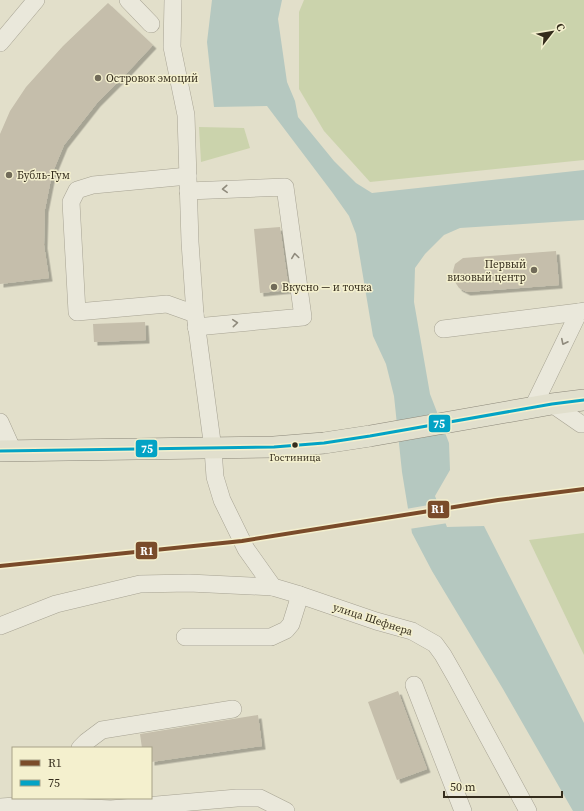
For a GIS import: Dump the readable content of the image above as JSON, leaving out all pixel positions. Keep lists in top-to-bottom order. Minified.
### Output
{"streets":{"street":["улица Шефнера"]},"places":["Островок эмоций","Бубль-Гум","Первый визовый центр","Вкусно — и точка","Гостиница"],"lines":["transit line 75","transit line R1"],"legend":["R1","75"],"scale_bar":"50 m","north":"top right"}
